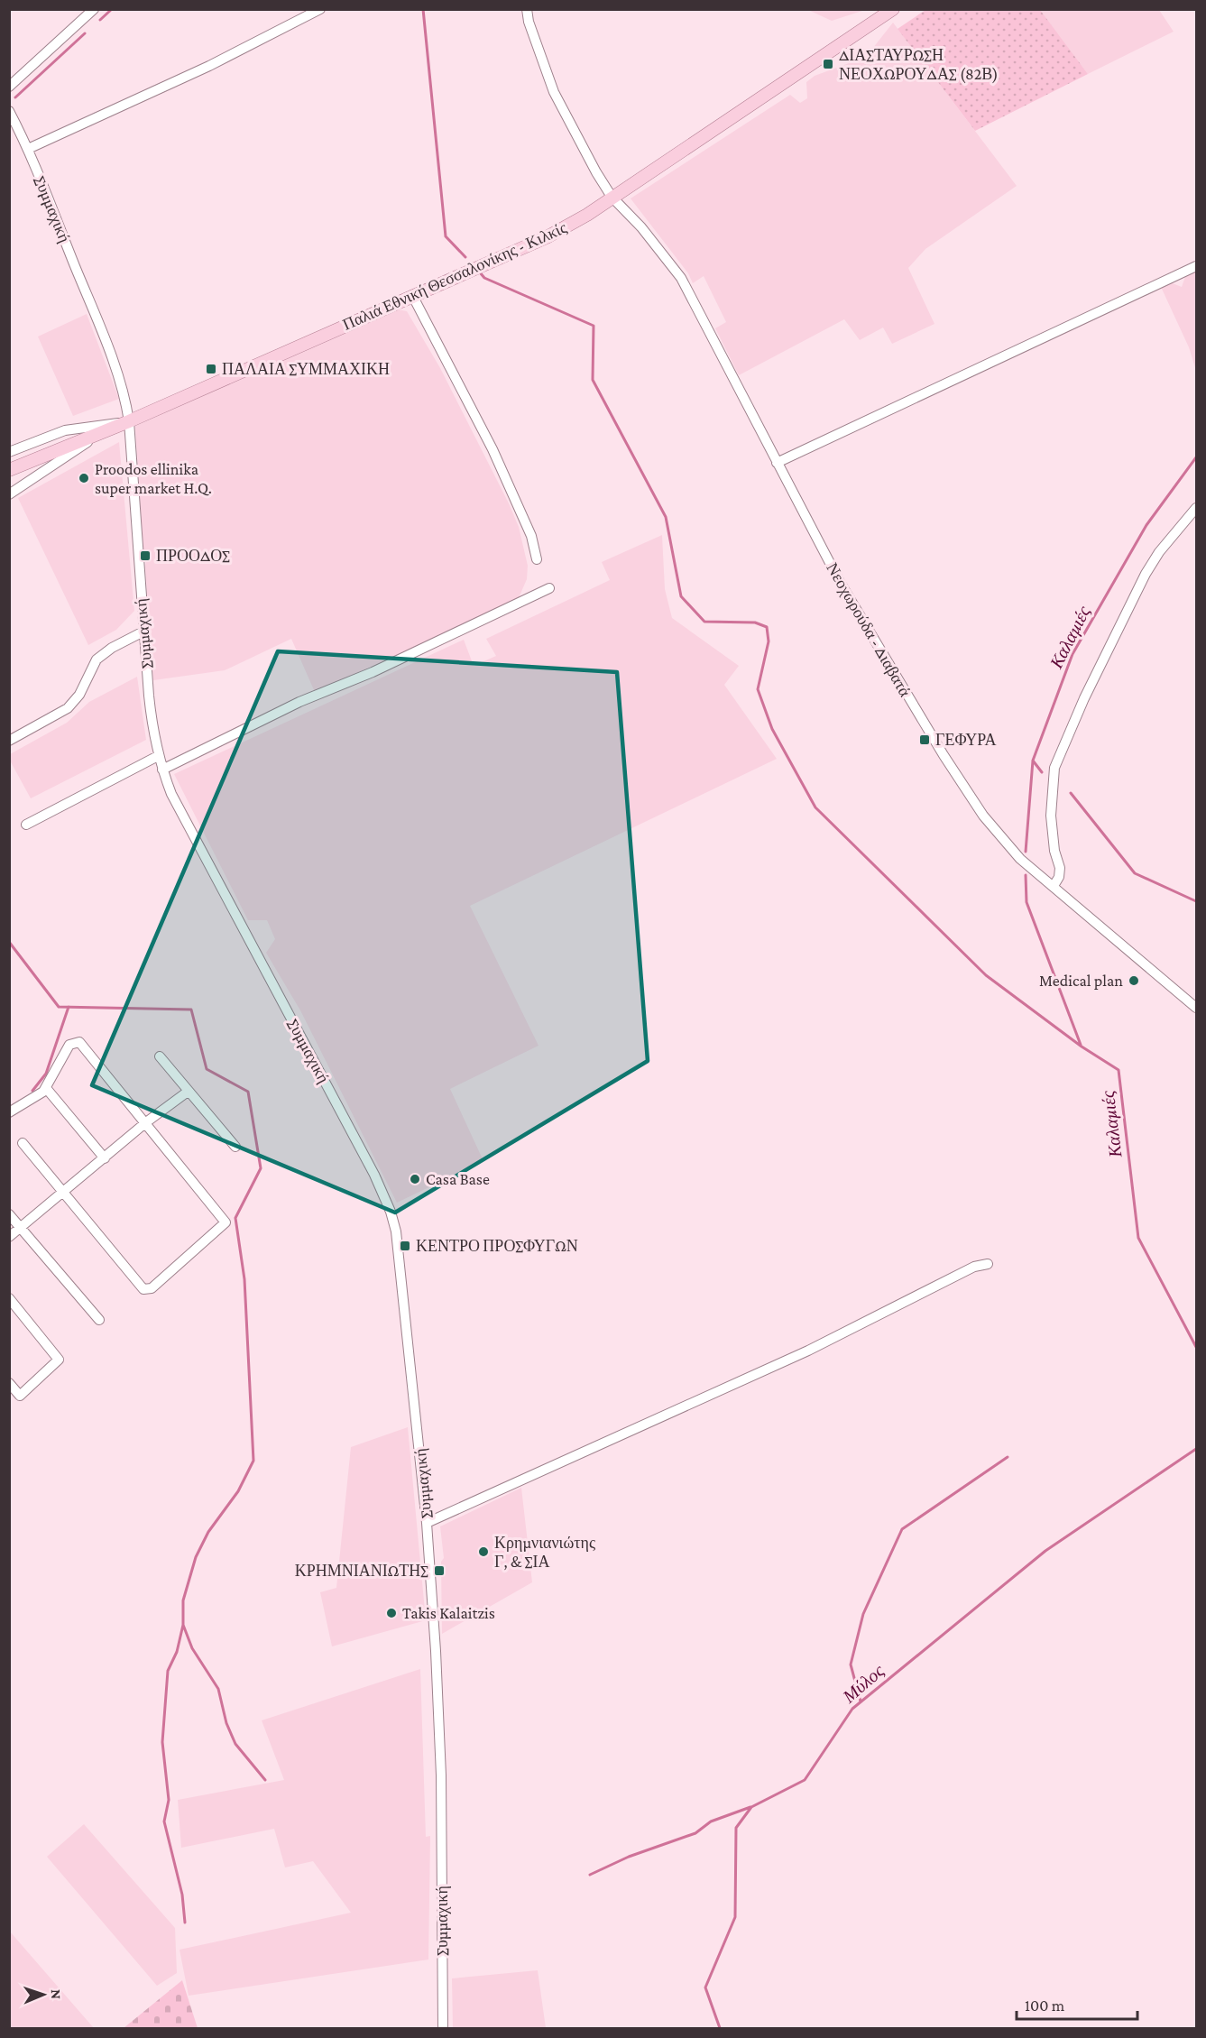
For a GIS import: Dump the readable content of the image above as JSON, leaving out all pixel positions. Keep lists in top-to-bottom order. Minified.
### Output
{"streets":{"main road":["Παλιά Εθνική Θεσσαλονίκης - Κιλκίς"],"street":["Συμμαχική","Νεοχωρούδα - Διαβατά"]},"crossings":[["Συμμαχική","Παλιά Εθνική Θεσσαλονίκης - Κιλκίς"],["Παλιά Εθνική Θεσσαλονίκης - Κιλκίς","Νεοχωρούδα - Διαβατά"]],"water":["Καλαμιές","Μύλος"],"places":{"transit":["ΔΙΑΣΤΑΥΡΩΣΗ ΝΕΟΧΩΡΟΥΔΑΣ (82Β)","ΠΑΛΑΙΑ ΣΥΜΜΑΧΙΚΗ","ΠΡΟΟΔΟΣ","ΓΕΦΥΡΑ","ΚΕΝΤΡΟ ΠΡΟΣΦΥΓΩΝ","ΚΡΗΜΝΙΑΝΙΩΤΗΣ"],"other":["Proodos ellinika super market H.Q.","Medical plan","Casa Base","Κρημνιανιώτης Γ, & ΣΙΑ","Takis Kalaitzis"]},"scale_bar":"100 m","north":"right"}
